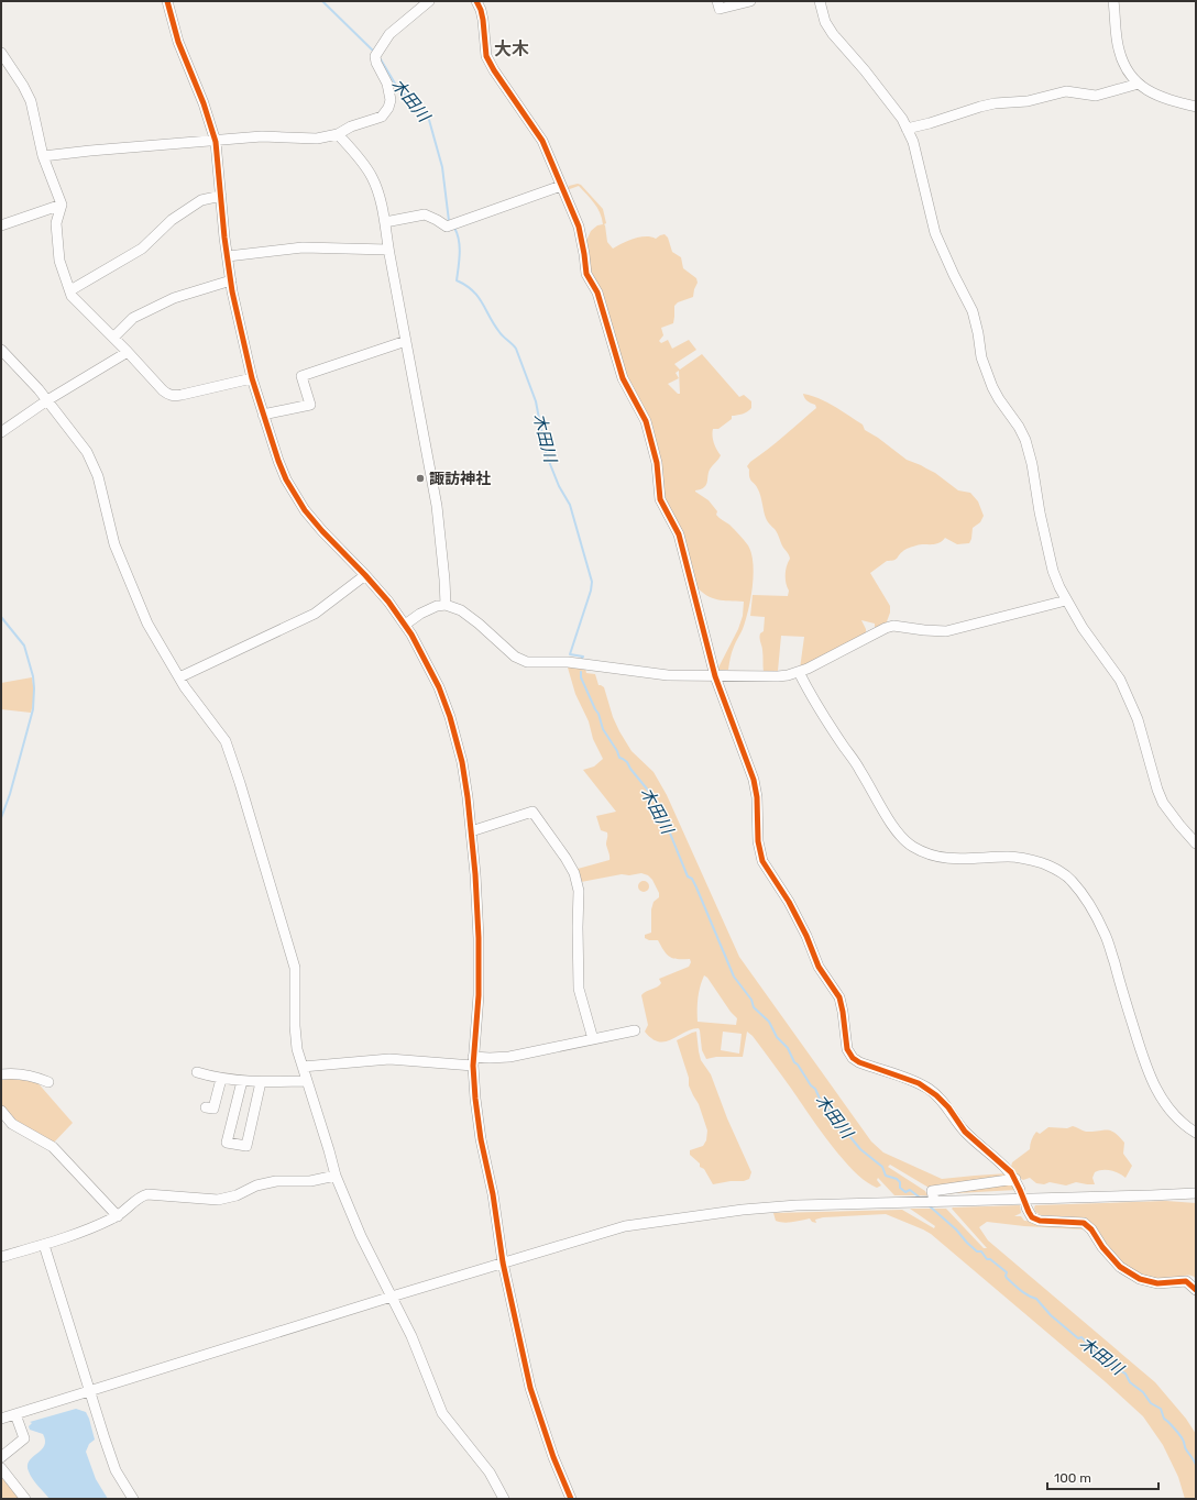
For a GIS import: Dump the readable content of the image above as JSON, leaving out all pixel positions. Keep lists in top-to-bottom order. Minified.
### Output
{"districts":["大木"],"water":["木田川"],"places":["諏訪神社"],"scale_bar":"100 m"}
